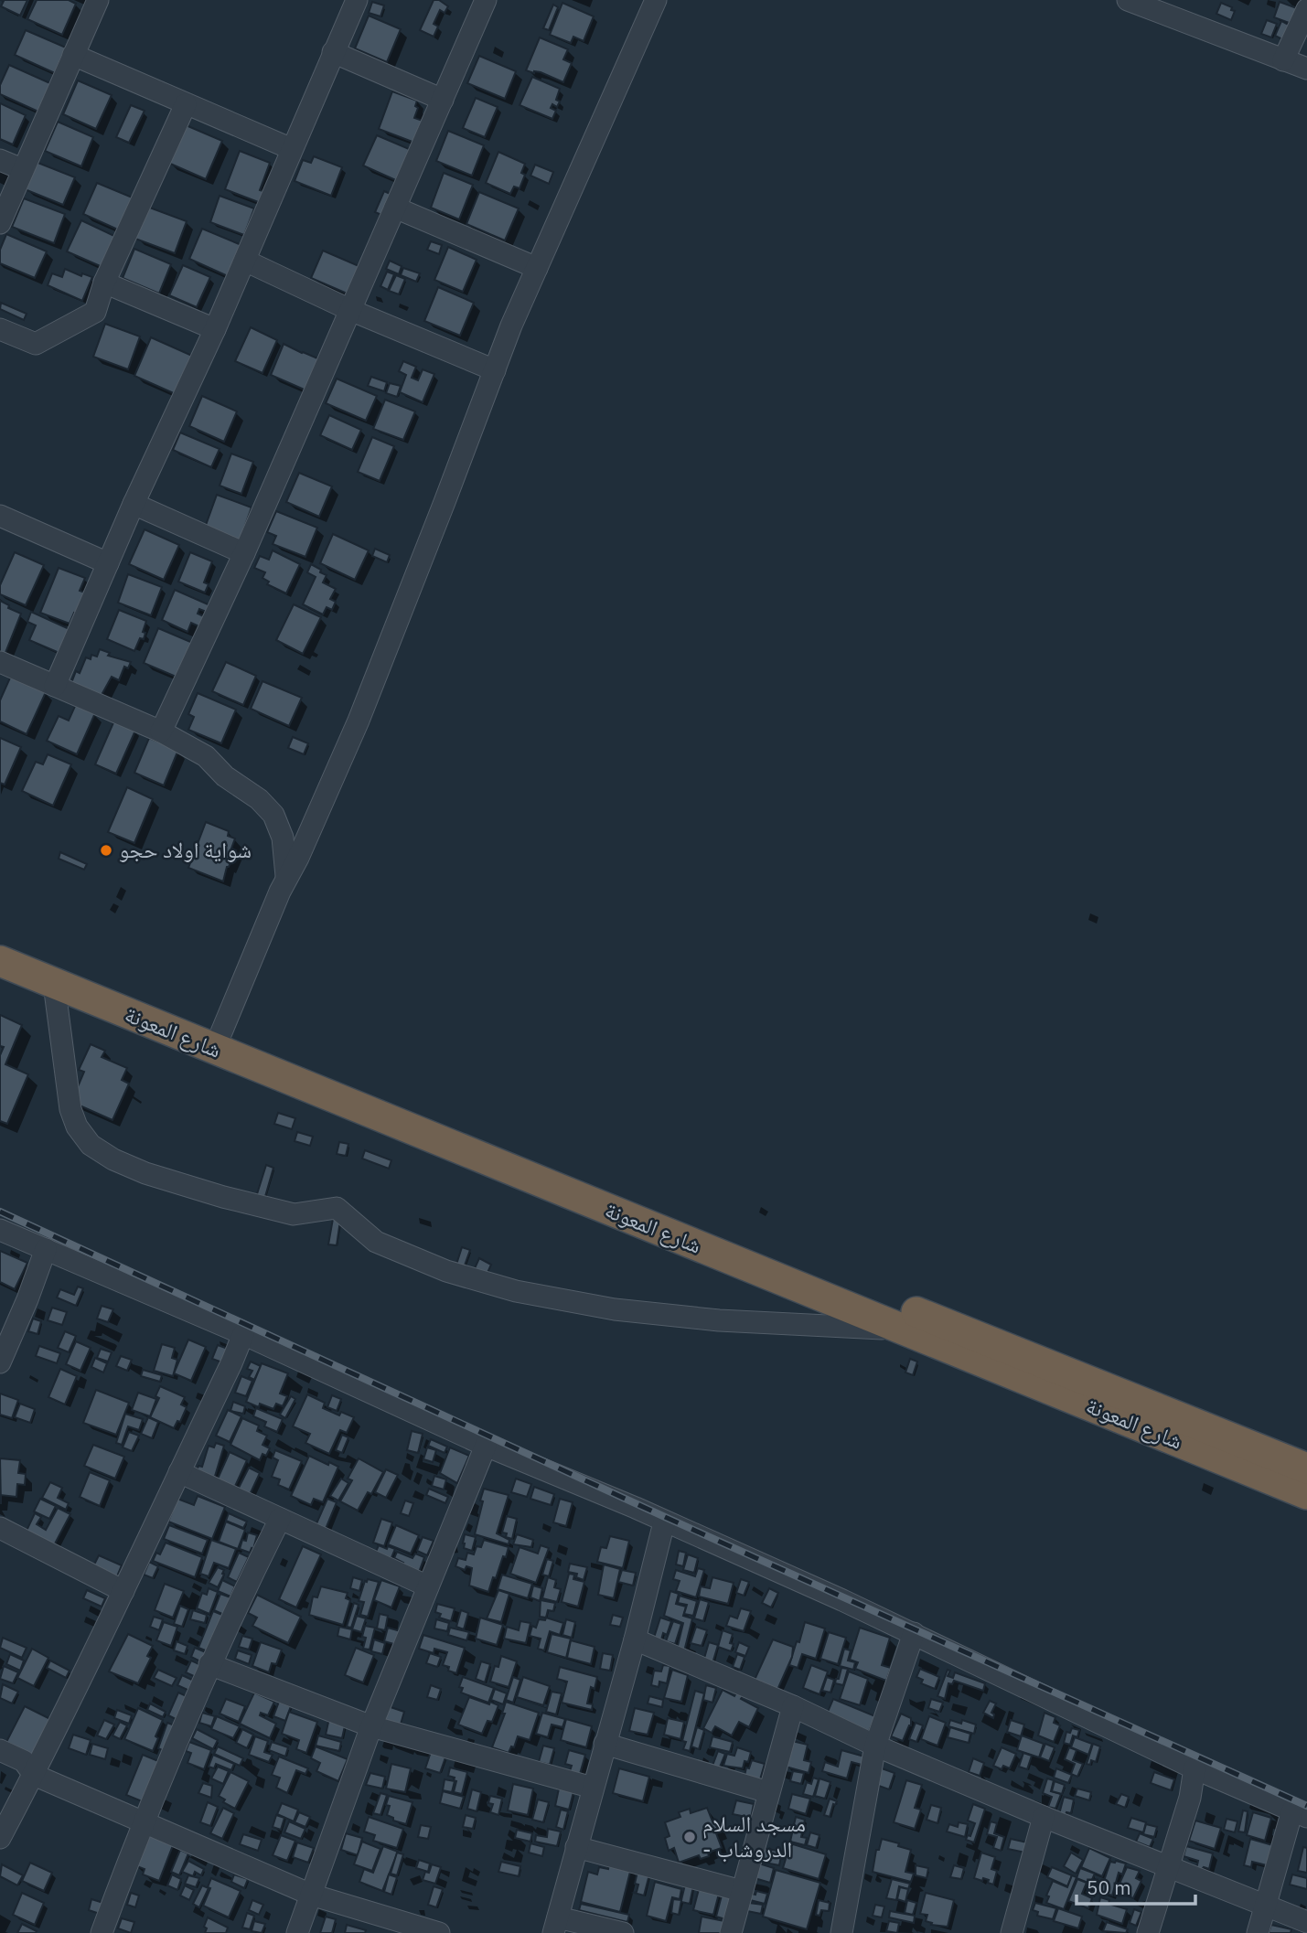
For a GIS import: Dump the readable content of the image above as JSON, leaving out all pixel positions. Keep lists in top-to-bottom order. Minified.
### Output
{"streets":{"highway":["شارع المعونة"]},"places":["شواية اولاد حجو","مسجد السلام - الدروشاب"],"scale_bar":"50 m"}
